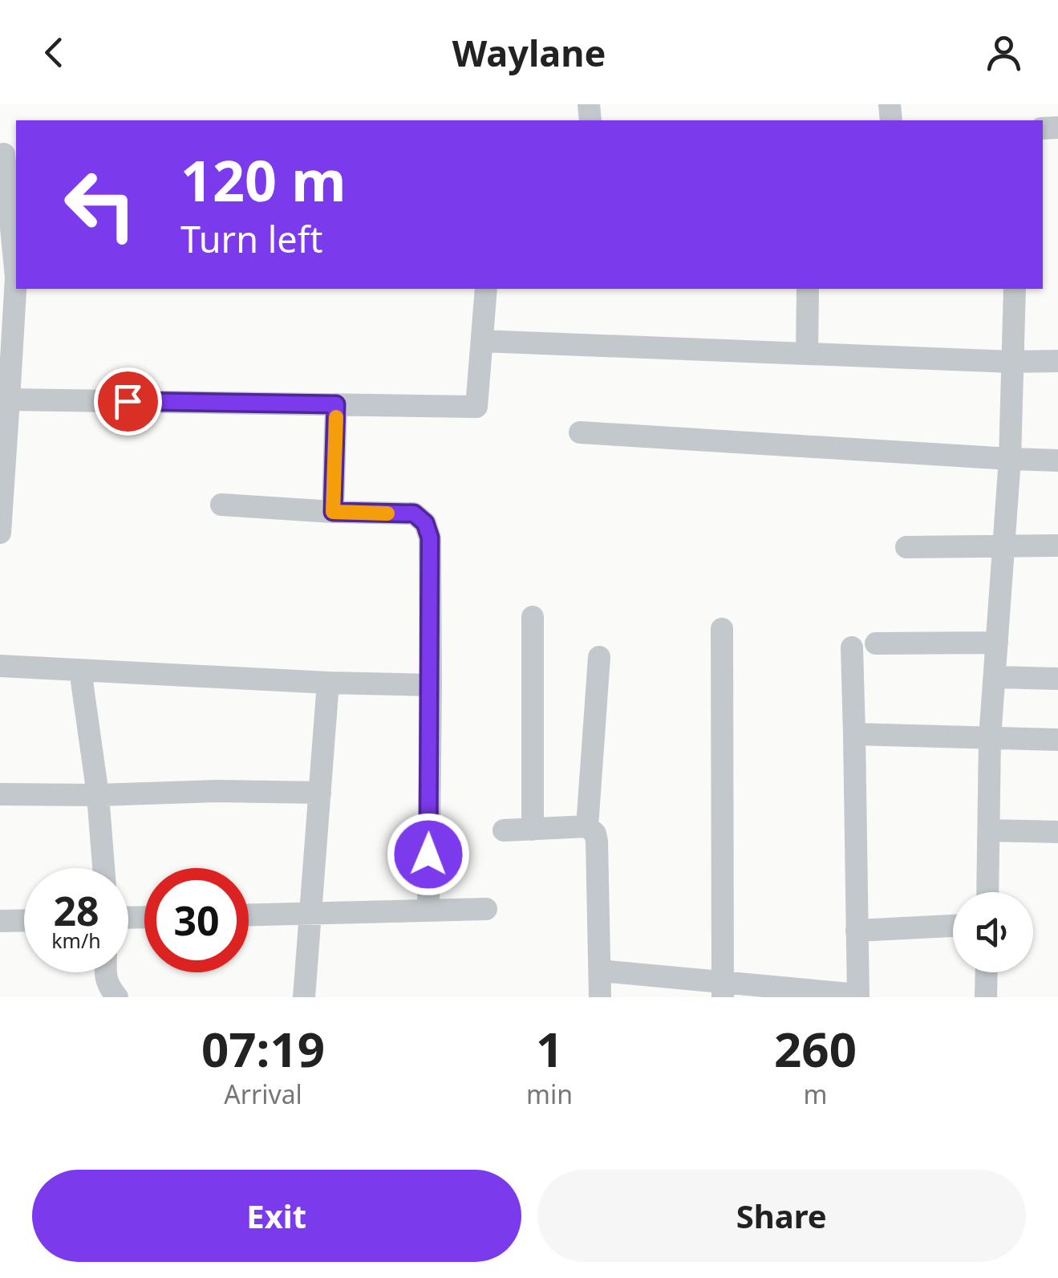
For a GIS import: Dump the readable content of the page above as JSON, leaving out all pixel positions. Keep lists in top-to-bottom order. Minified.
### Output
{"page":{"header":"Waylane","turn":["120 m","Turn left"],"speed":"28 km/h","limit":"30","eta":["07:19","Arrival","1","min","260","m"],"buttons":["Exit","Share"]}}
